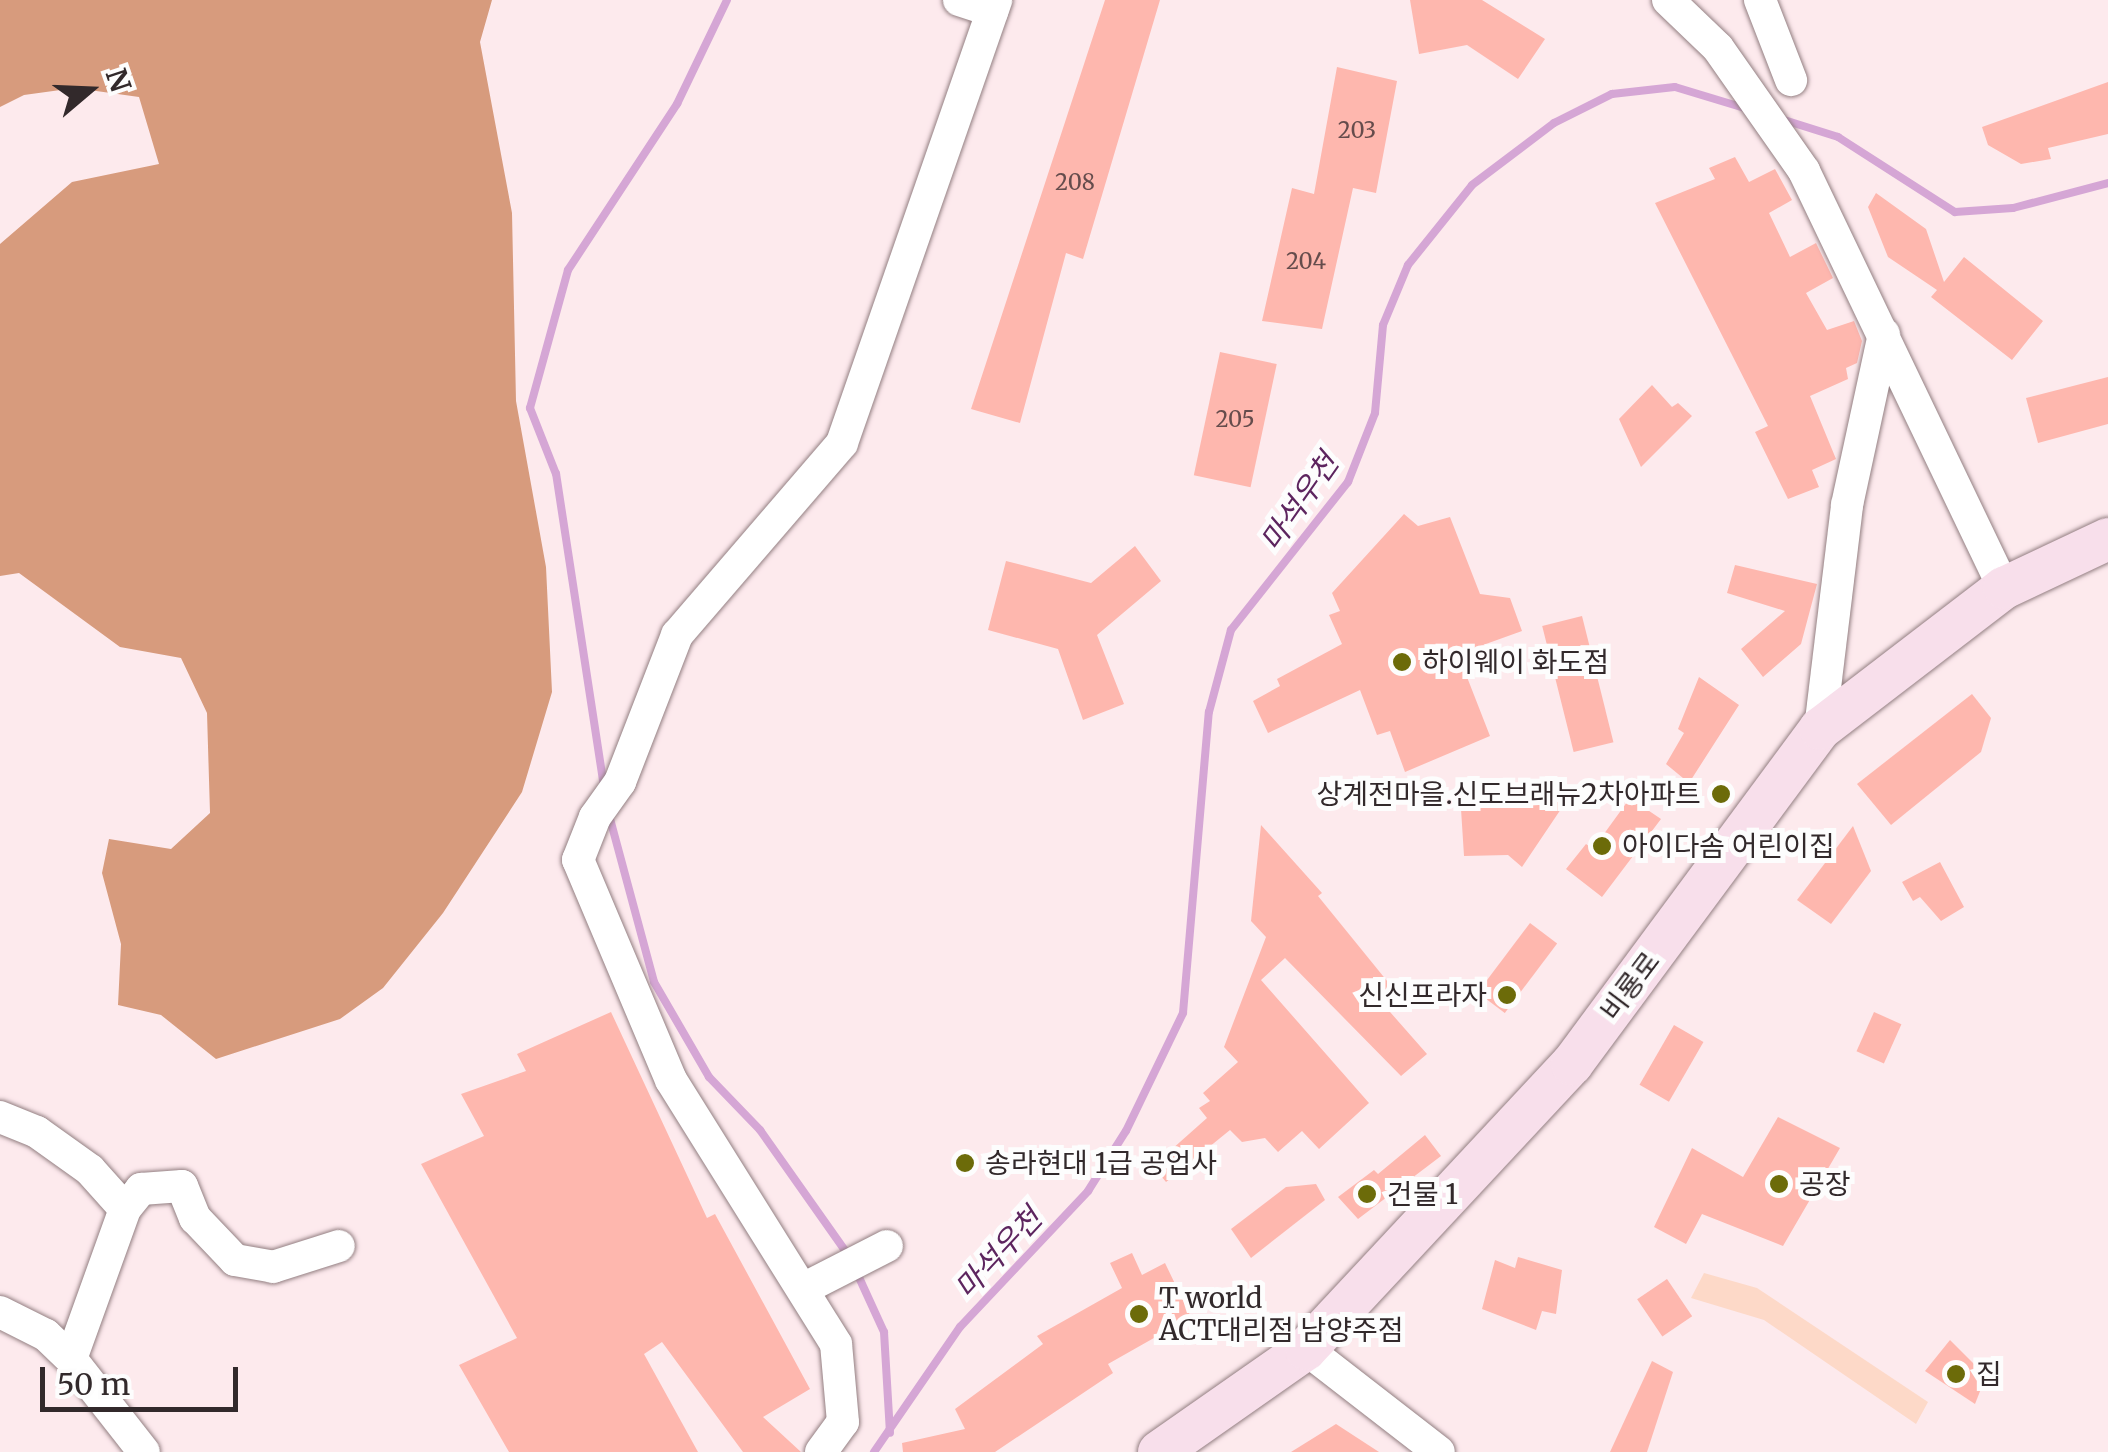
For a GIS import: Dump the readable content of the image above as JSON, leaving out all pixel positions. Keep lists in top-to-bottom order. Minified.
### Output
{"streets":{"main road":["비룡로"]},"water":["마석우천"],"places":["하이웨이 화도점","상계전마을.신도브래뉴2차아파트","아이다솜 어린이집","신신프라자","송라현대 1급 공업사","공장","건물 1","T world ACT대리점 남양주점","집"],"house_numbers":["203","208","204","205"],"scale_bar":"50 m","north":"right"}
